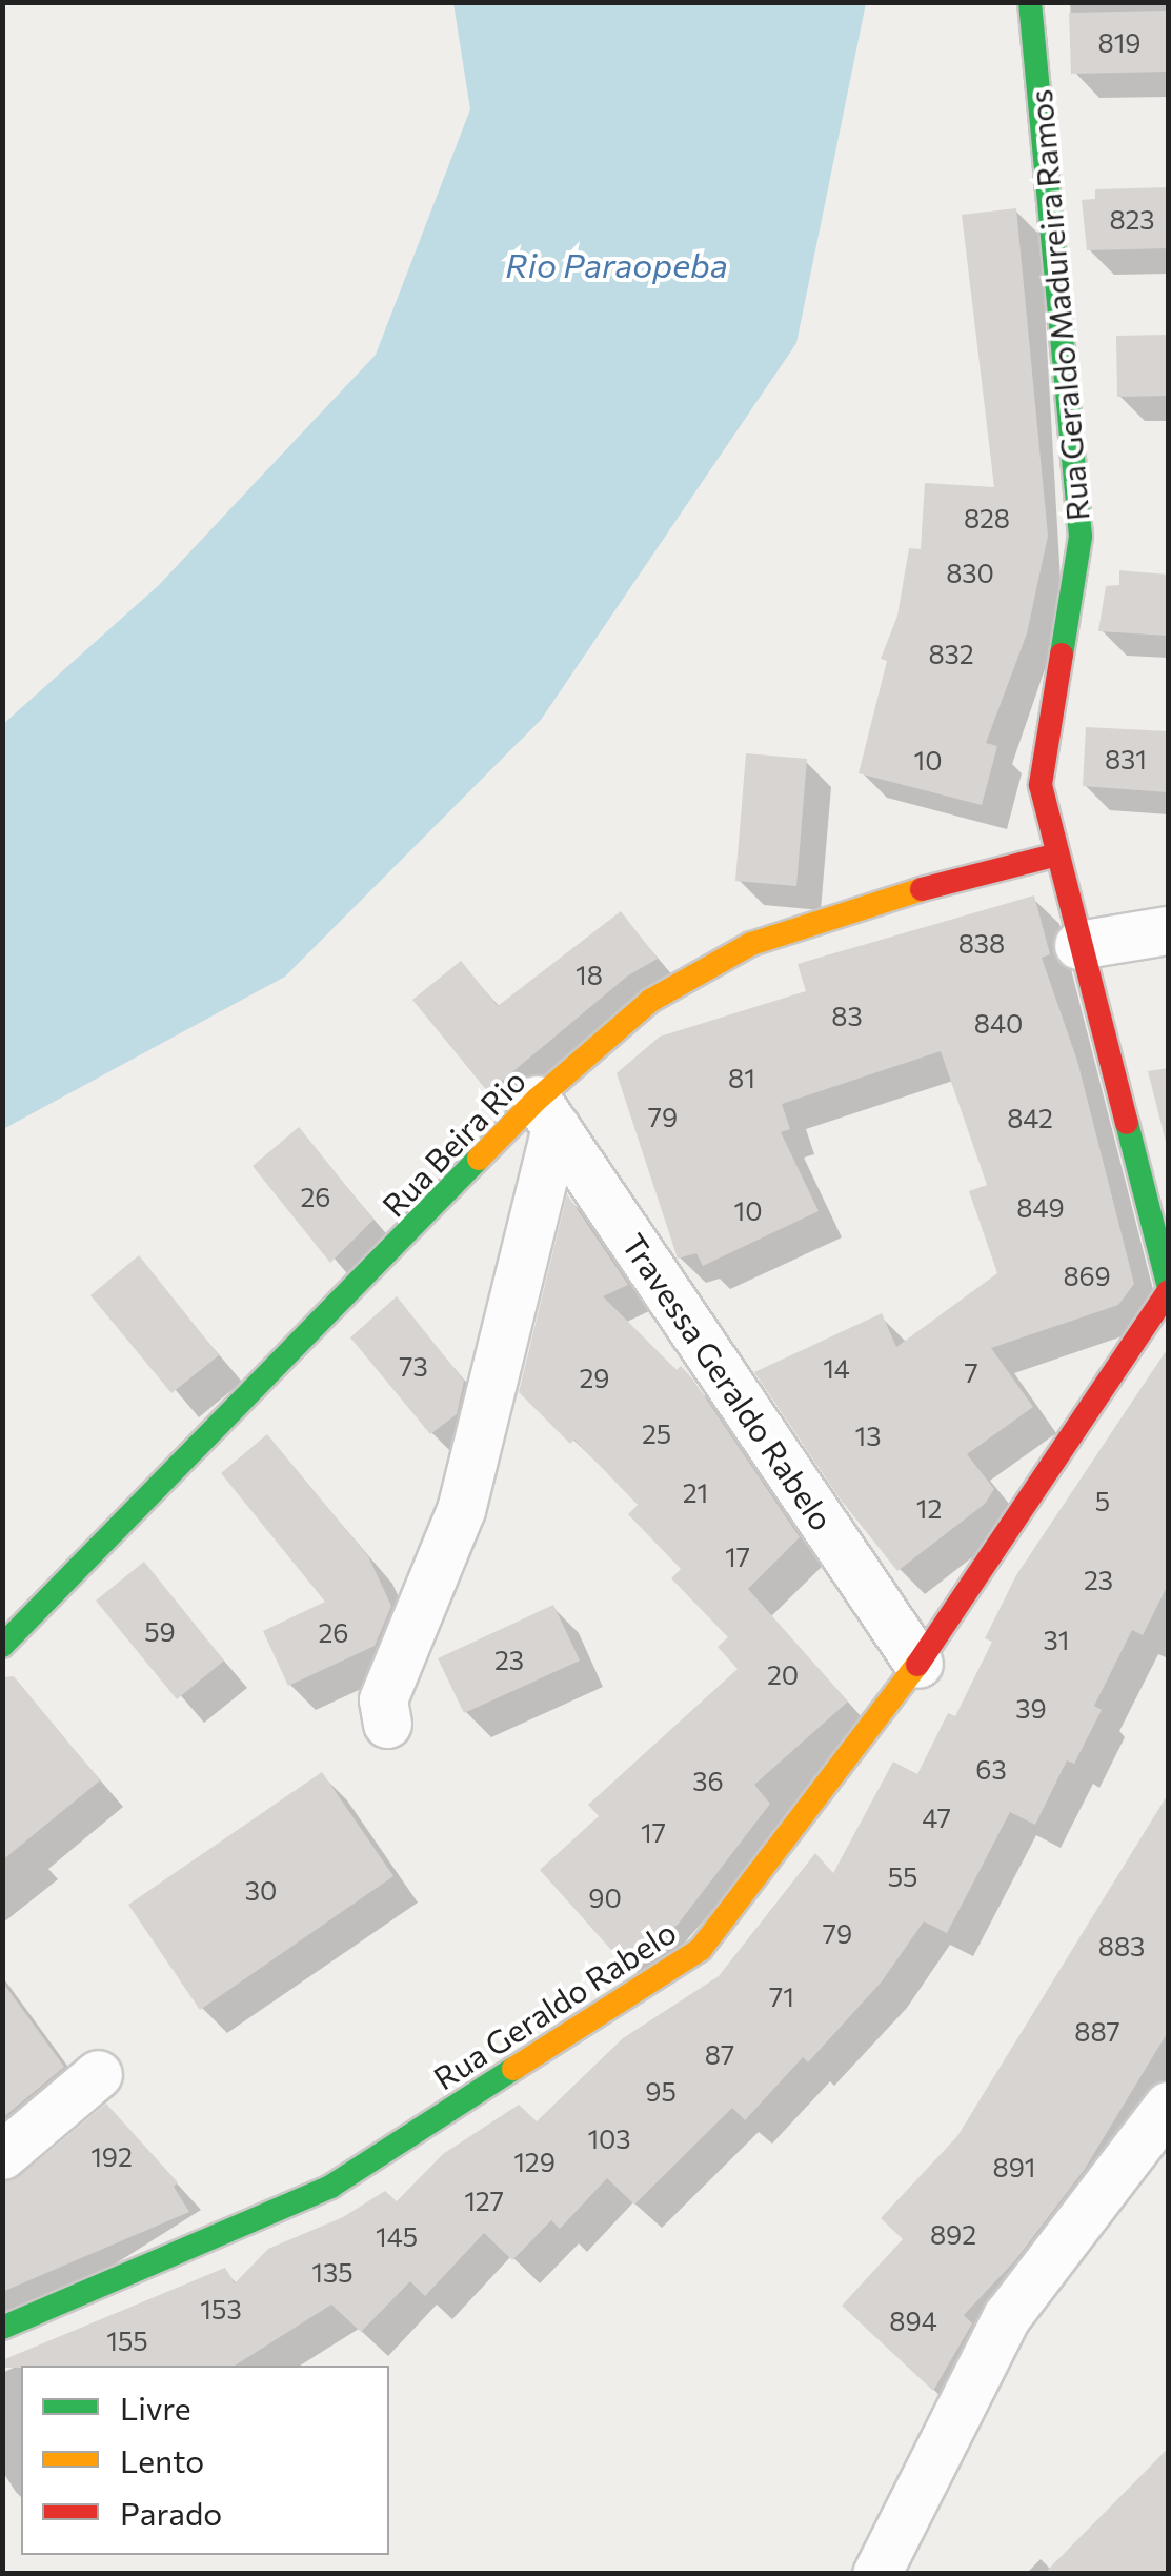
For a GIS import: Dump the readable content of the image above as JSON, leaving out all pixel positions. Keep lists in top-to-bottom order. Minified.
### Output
{"streets":{"street":["Rua Geraldo Madureira Ramos","Rua Beira Rio","Travessa Geraldo Rabelo","Rua Geraldo Rabelo"]},"crossings":[["Rua Geraldo Madureira Ramos","Rua Beira Rio"],["Rua Beira Rio","Travessa Geraldo Rabelo"],["Travessa Geraldo Rabelo","Rua Geraldo Rabelo"]],"water":["Rio Paraopeba"],"house_numbers":["819","823","828","830","832","831","10","838","18","83","840","81","79","842","26","849","10","869","73","14","7","29","25","13","21","5","12","17","23","59","26","31","23","20","39","63","36","47","17","55","30","90","79","883","71","887","87","95","103","192","129","891","127","892","145","135","153","894","155"],"legend":["Livre","Lento","Parado"]}
